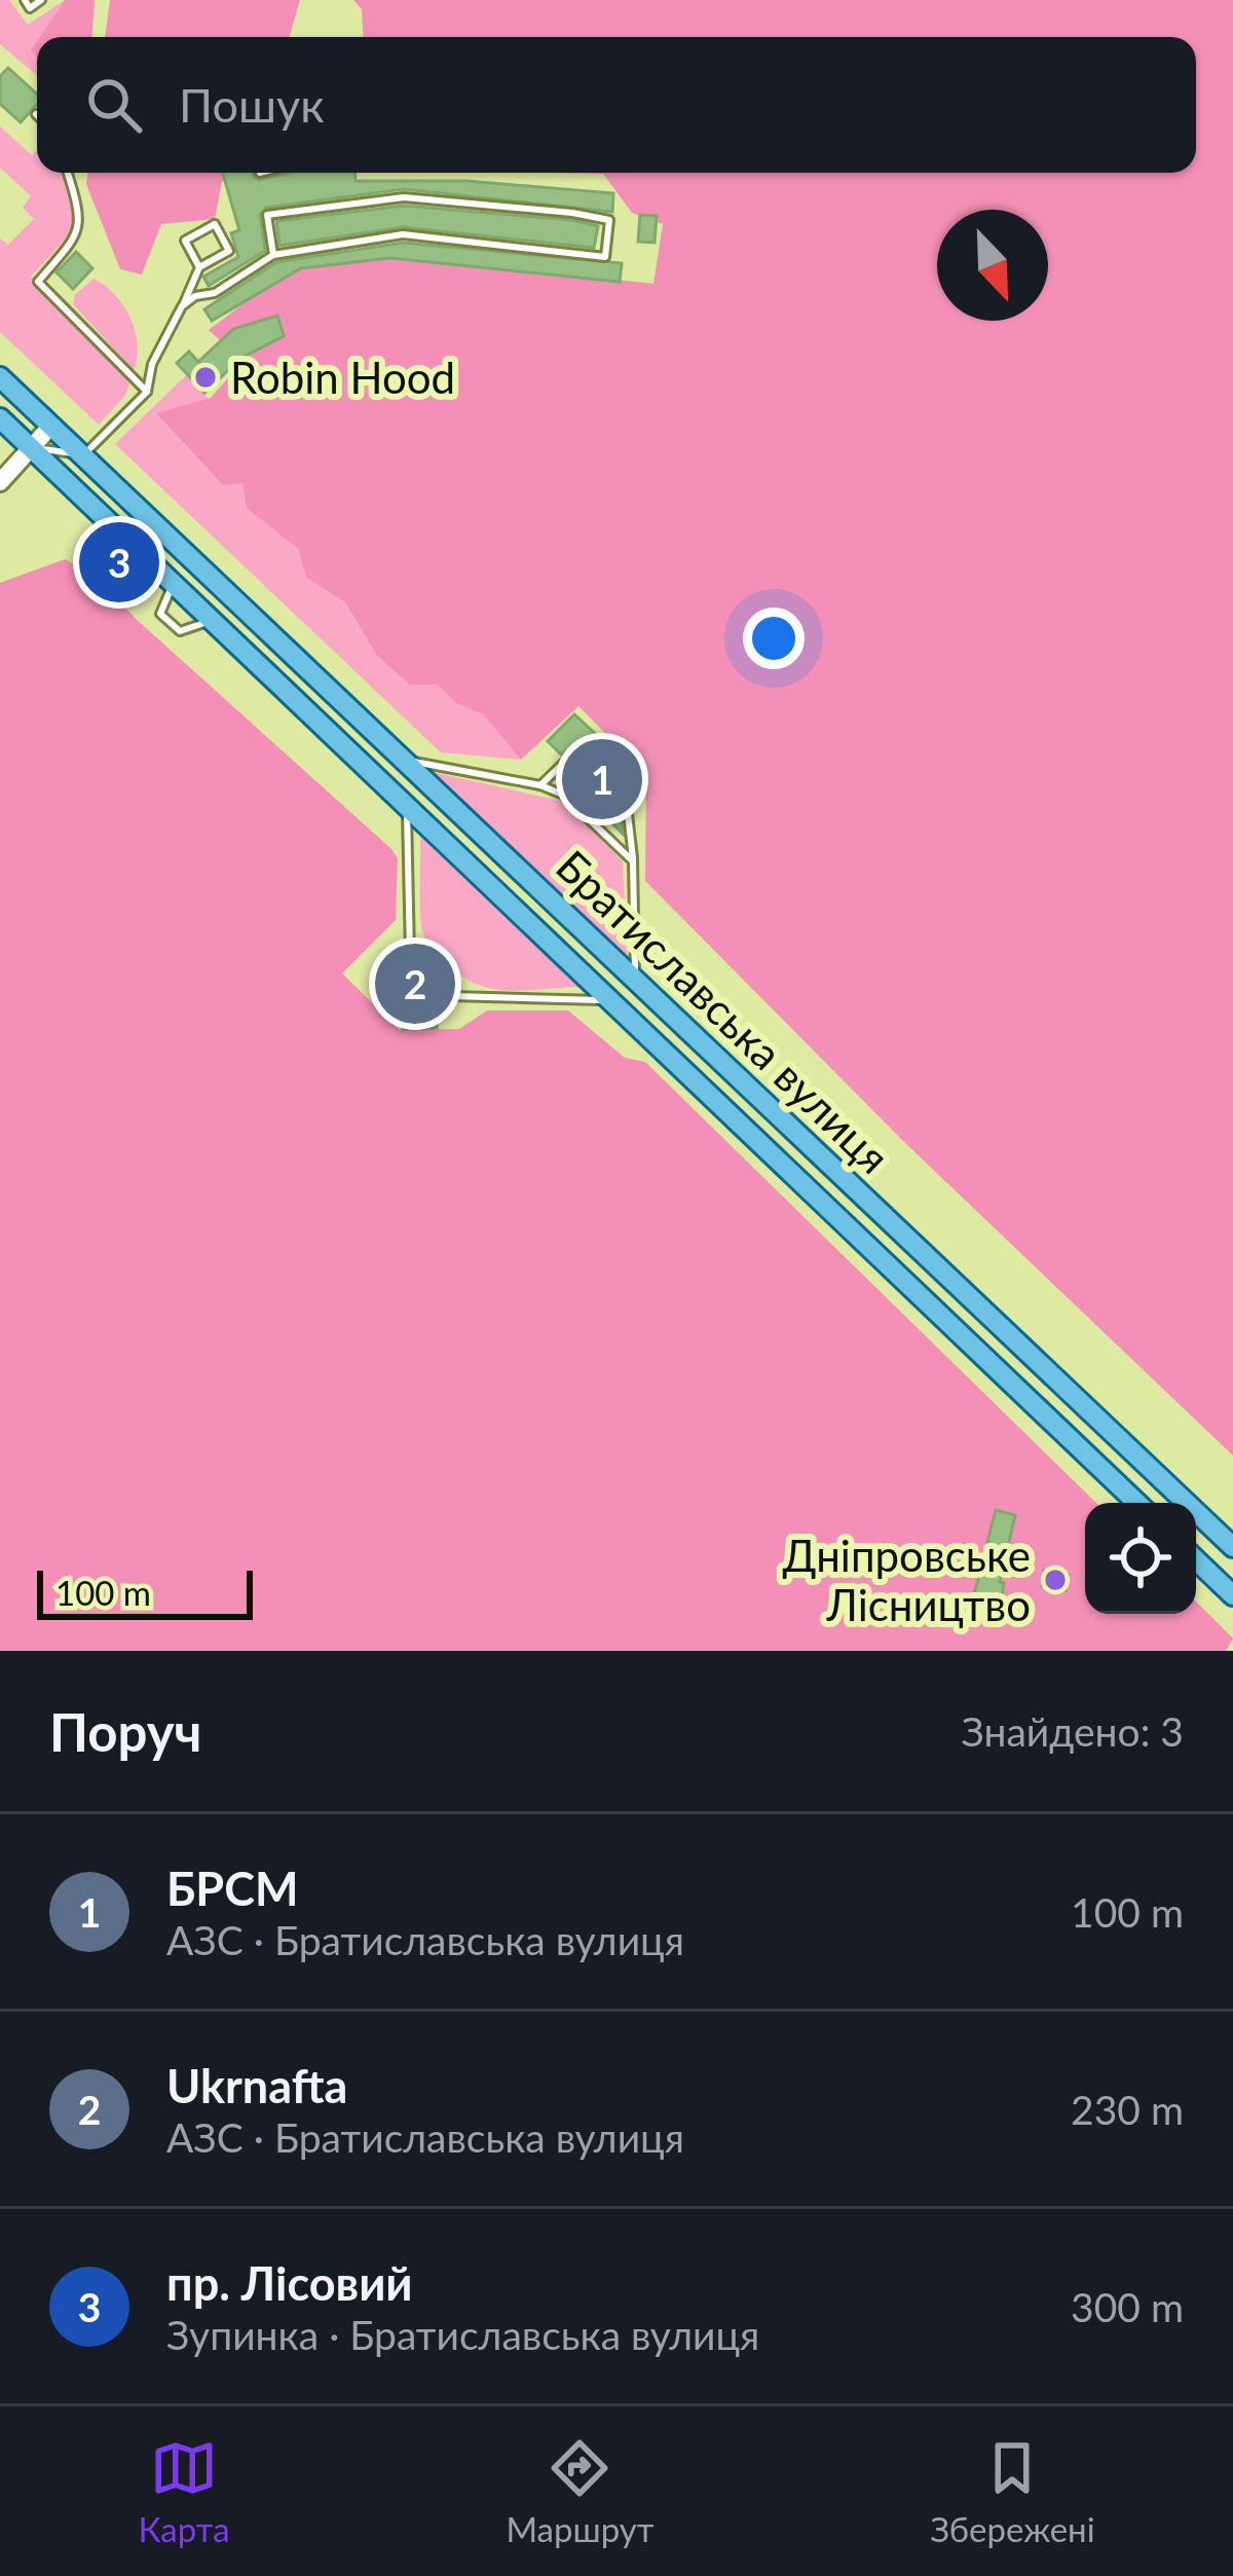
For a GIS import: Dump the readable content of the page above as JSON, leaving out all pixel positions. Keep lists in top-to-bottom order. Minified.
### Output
{"streets":{"main road":["Братиславська вулиця"]},"places":["Robin Hood","Дніпровське Лісництво"],"scale_bar":"100 m","north":"bottom right","page":{"search":"Пошук","pins":["3","1","2"],"scale":"100 m","heading":["Поруч","Знайдено: 3"],"list":[{"mark":"1","name":"БРСМ","note":"АЗС · Братиславська вулиця","value":"100 m"},{"mark":"2","name":"Ukrnafta","note":"АЗС · Братиславська вулиця","value":"230 m"},{"mark":"3","name":"пр. Лісовий","note":"Зупинка · Братиславська вулиця","value":"300 m"}],"nav":["Карта","Маршрут","Збережені"]}}
